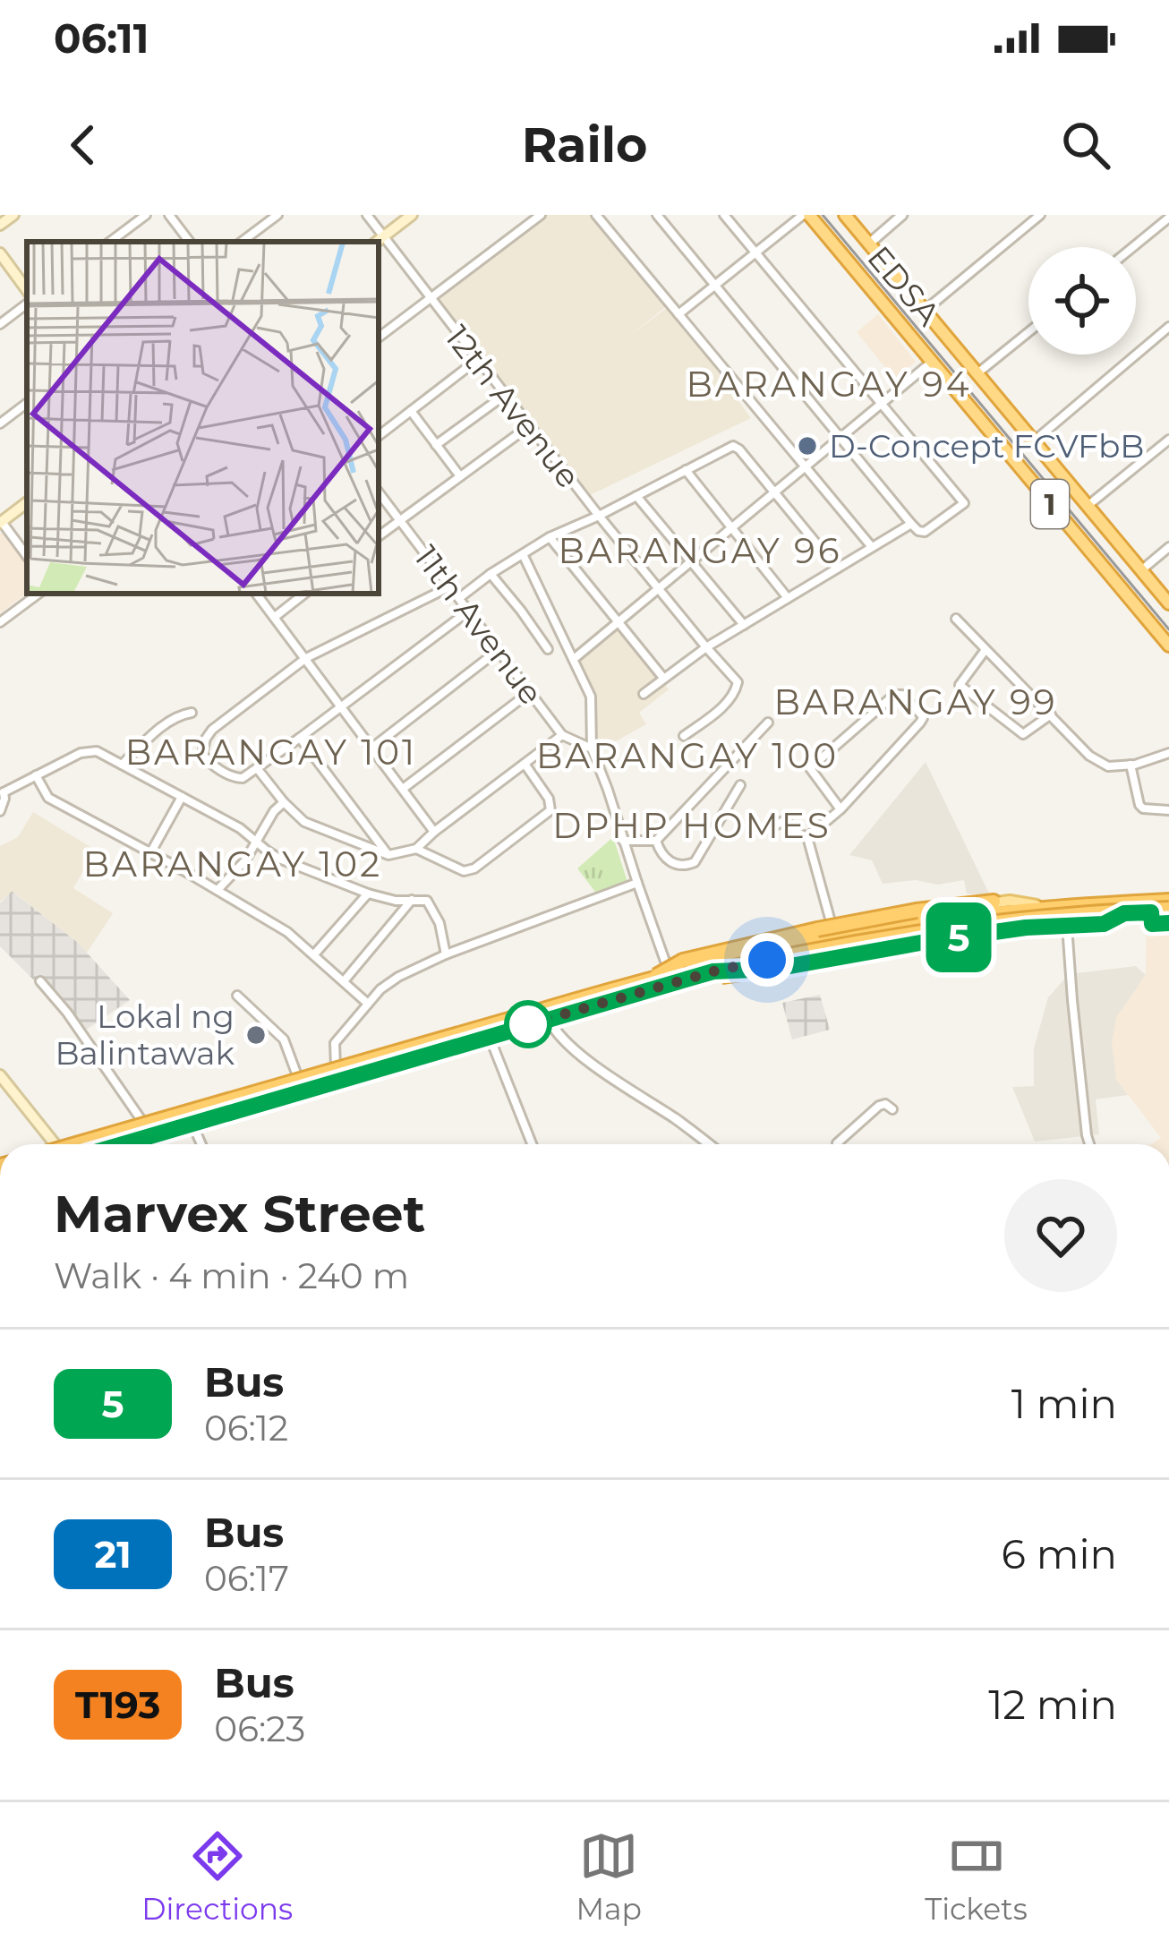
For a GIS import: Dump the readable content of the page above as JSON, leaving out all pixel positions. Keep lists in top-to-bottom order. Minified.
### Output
{"streets":{"highway":["EDSA","1"],"street":["12th Avenue","11th Avenue"]},"districts":["BARANGAY 94","BARANGAY 96","BARANGAY 99","BARANGAY 101","BARANGAY 100","DPHP HOMES","BARANGAY 102"],"places":["D-Concept FCVFbB","Lokal ng Balintawak"],"lines":["bus line 5"],"page":{"status":"06:11","header":"Railo","on_map":"5","heading":["Marvex Street","Walk · 4 min · 240 m"],"list":[{"mark":"5","name":"Bus","note":"06:12","value":"1 min"},{"mark":"21","name":"Bus","note":"06:17","value":"6 min"},{"mark":"T193","name":"Bus","note":"06:23","value":"12 min"}],"tabs":["Directions","Map","Tickets"]}}
